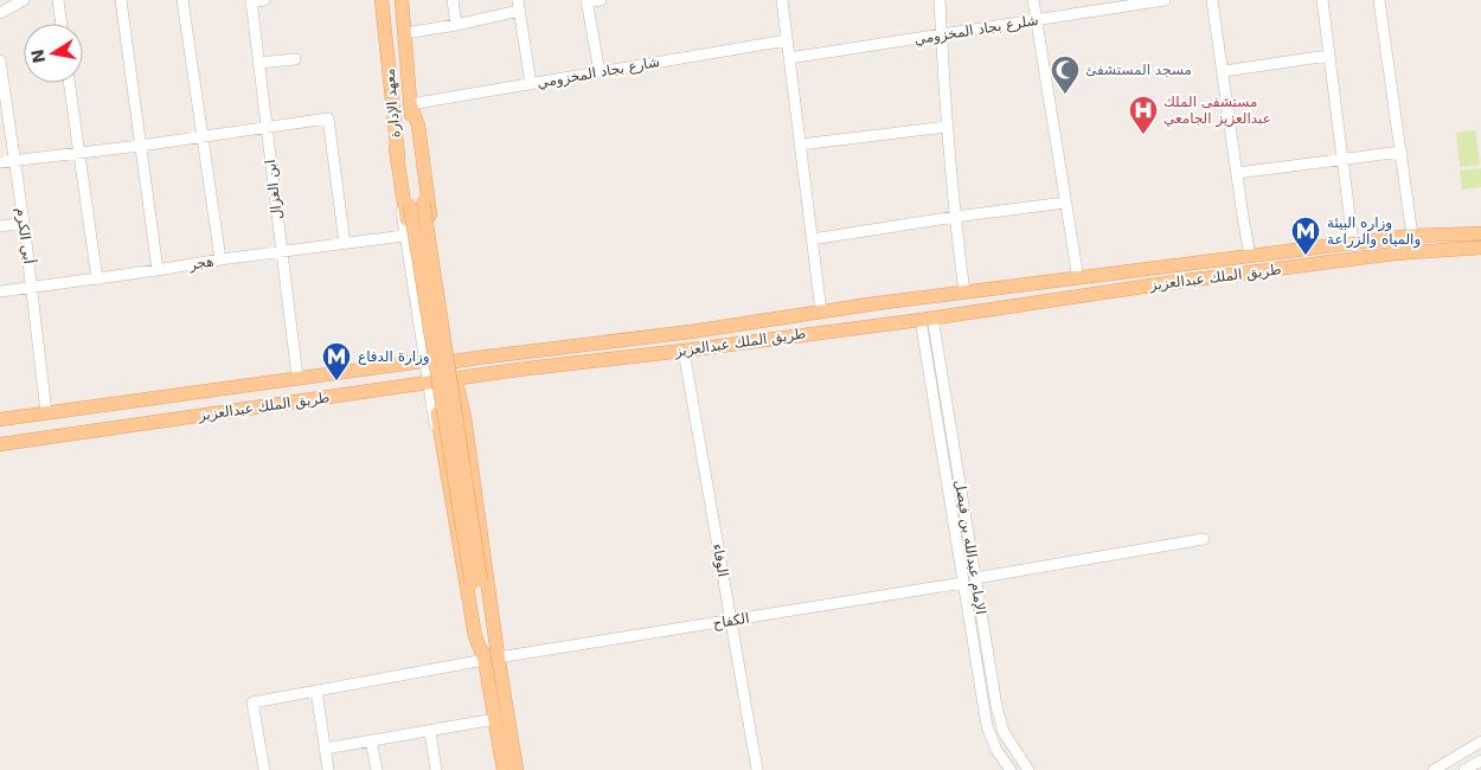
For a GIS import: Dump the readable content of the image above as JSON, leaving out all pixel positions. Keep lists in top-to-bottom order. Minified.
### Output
{"streets":{"main road":["معهد الإدارة","طريق الملك عبدالعزيز"],"street":["شلرع بجاد المخزومي","شارع بجاد المخزومي","ابن الغزال","أبي الكرم","هجر","الإمام عبدالله بن فيصل","الوفاء","الكفاح"]},"crossings":[["شارع بجاد المخزومي","معهد الإدارة"],["ابن الغزال","هجر"],["ابن الغزال","طريق الملك عبدالعزيز"],["أبي الكرم","هجر"],["أبي الكرم","طريق الملك عبدالعزيز"],["طريق الملك عبدالعزيز","الإمام عبدالله بن فيصل"],["طريق الملك عبدالعزيز","الوفاء"],["الإمام عبدالله بن فيصل","الكفاح"],["الوفاء","الكفاح"]],"places":{"mosque":["مسجد المستشفئ"],"hospital":["مستشفى الملك عبدالعزيز الجامعي"],"metro station":["وزاره البيئة والمياه والزراعة","وزارة الدفاع"]},"north":"left"}
